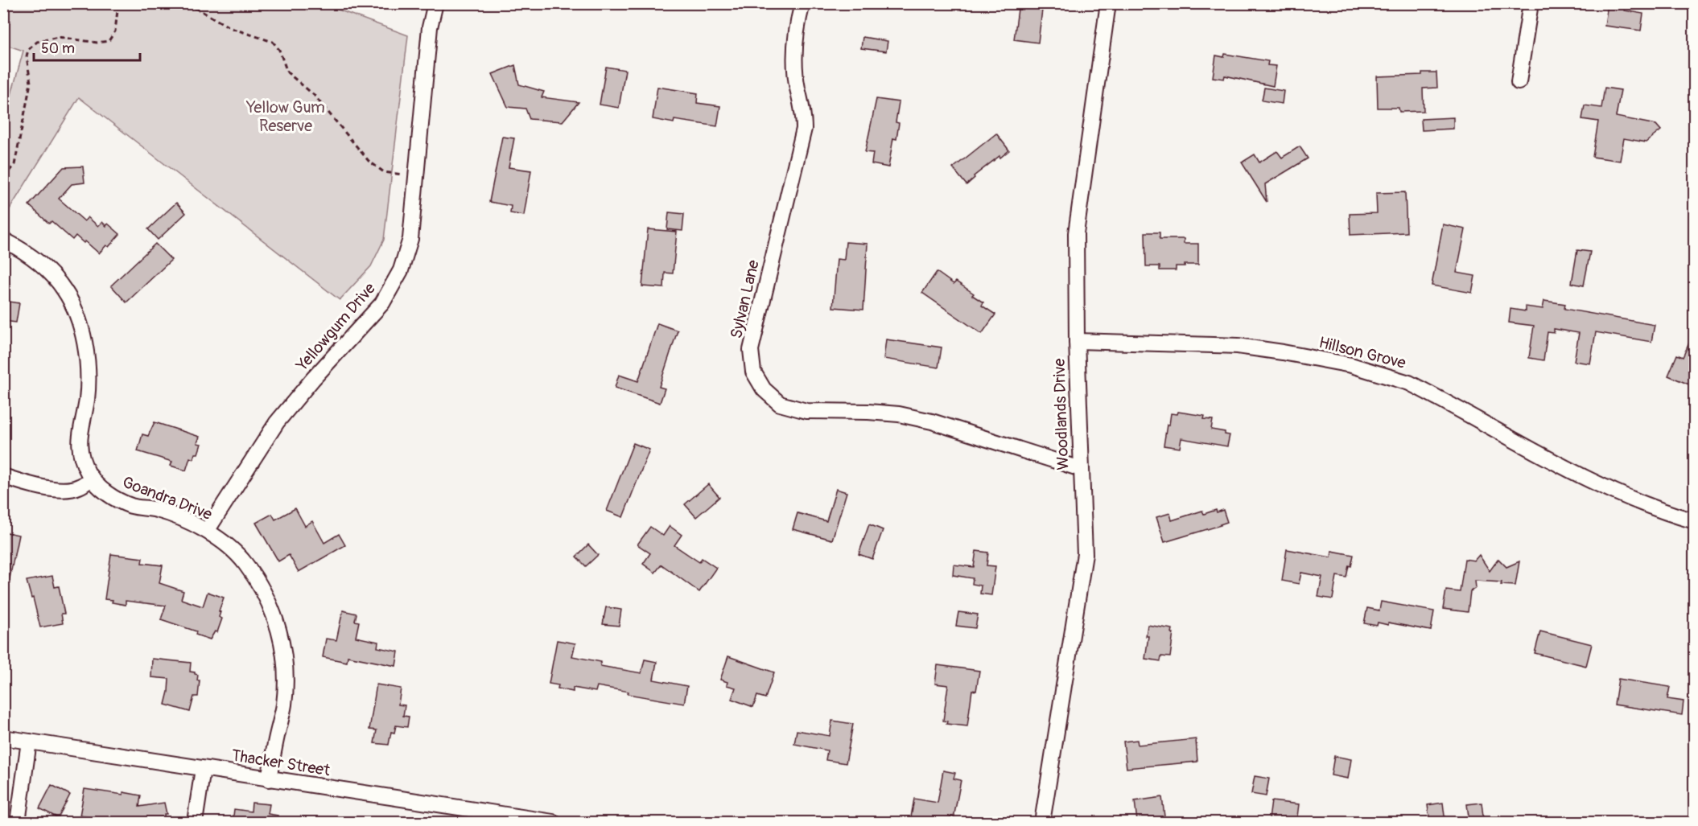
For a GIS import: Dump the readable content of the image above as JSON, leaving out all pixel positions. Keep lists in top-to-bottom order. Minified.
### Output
{"streets":{"street":["Sylvan Lane","Yellowgum Drive","Hillson Grove","Woodlands Drive","Goandra Drive","Thacker Street"]},"crossings":[["Sylvan Lane","Woodlands Drive"],["Yellowgum Drive","Goandra Drive"],["Hillson Grove","Woodlands Drive"],["Goandra Drive","Thacker Street"]],"parks":["Yellow Gum Reserve"],"scale_bar":"50 m"}
